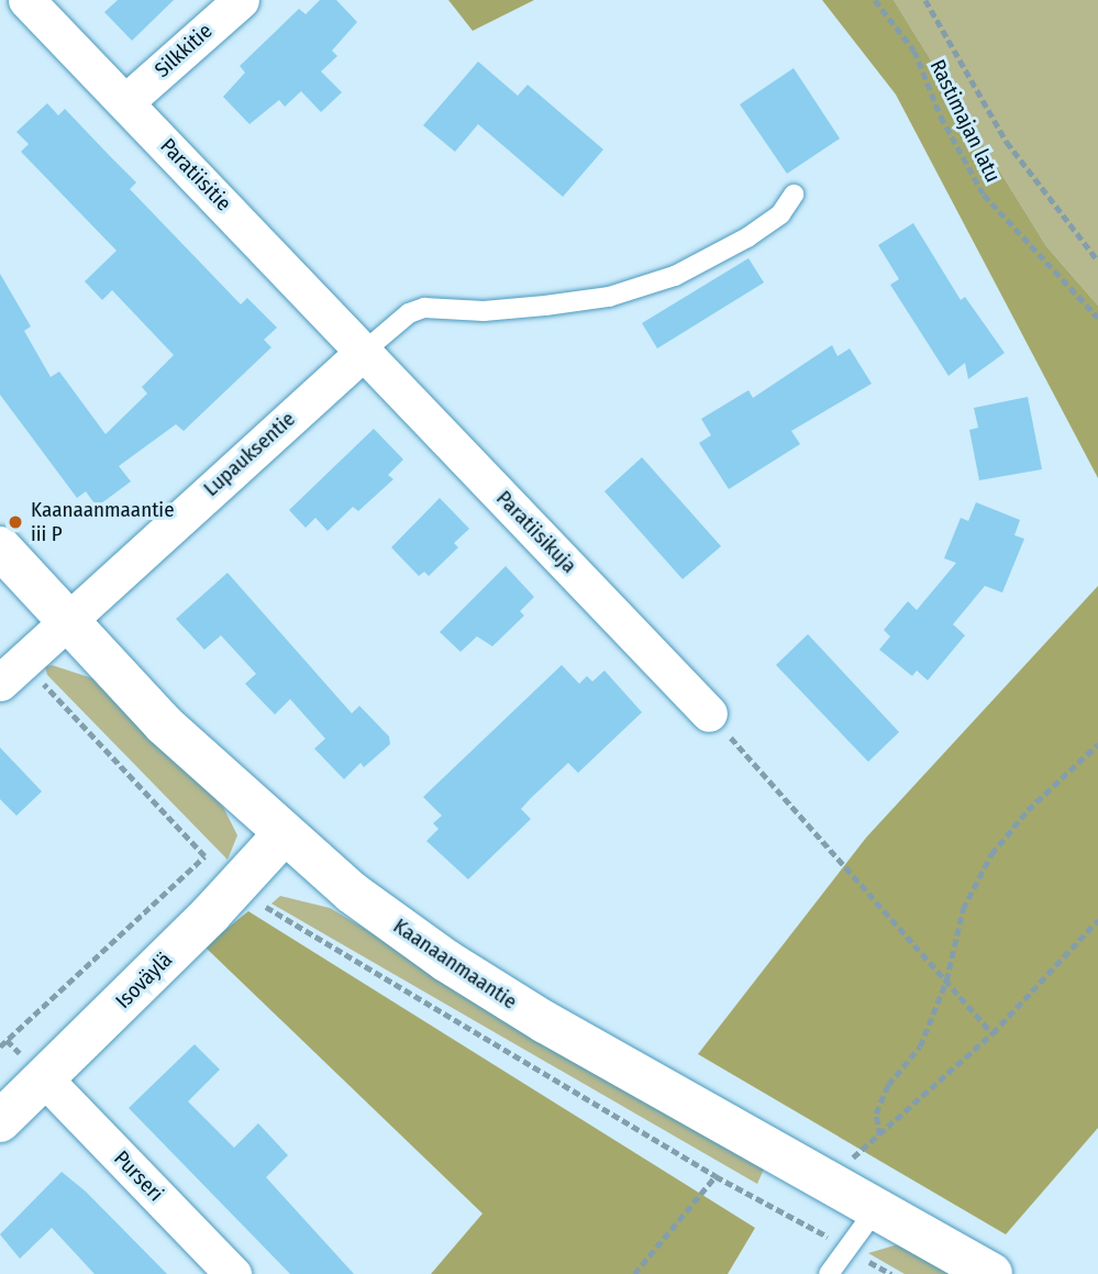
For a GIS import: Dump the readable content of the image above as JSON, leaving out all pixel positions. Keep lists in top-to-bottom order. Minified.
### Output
{"streets":{"street":["Silkkitie","Paratiisitie","Lupauksentie","Paratiisikuja","Kaanaanmaantie","Isoväylä","Purseri"],"path":["Rastimajan latu"]},"crossings":[["Silkkitie","Paratiisitie"],["Paratiisitie","Lupauksentie"],["Paratiisitie","Paratiisikuja"],["Lupauksentie","Paratiisikuja"],["Lupauksentie","Kaanaanmaantie"],["Kaanaanmaantie","Isoväylä"],["Isoväylä","Purseri"]],"places":["Kaanaanmaantie iii P"]}
